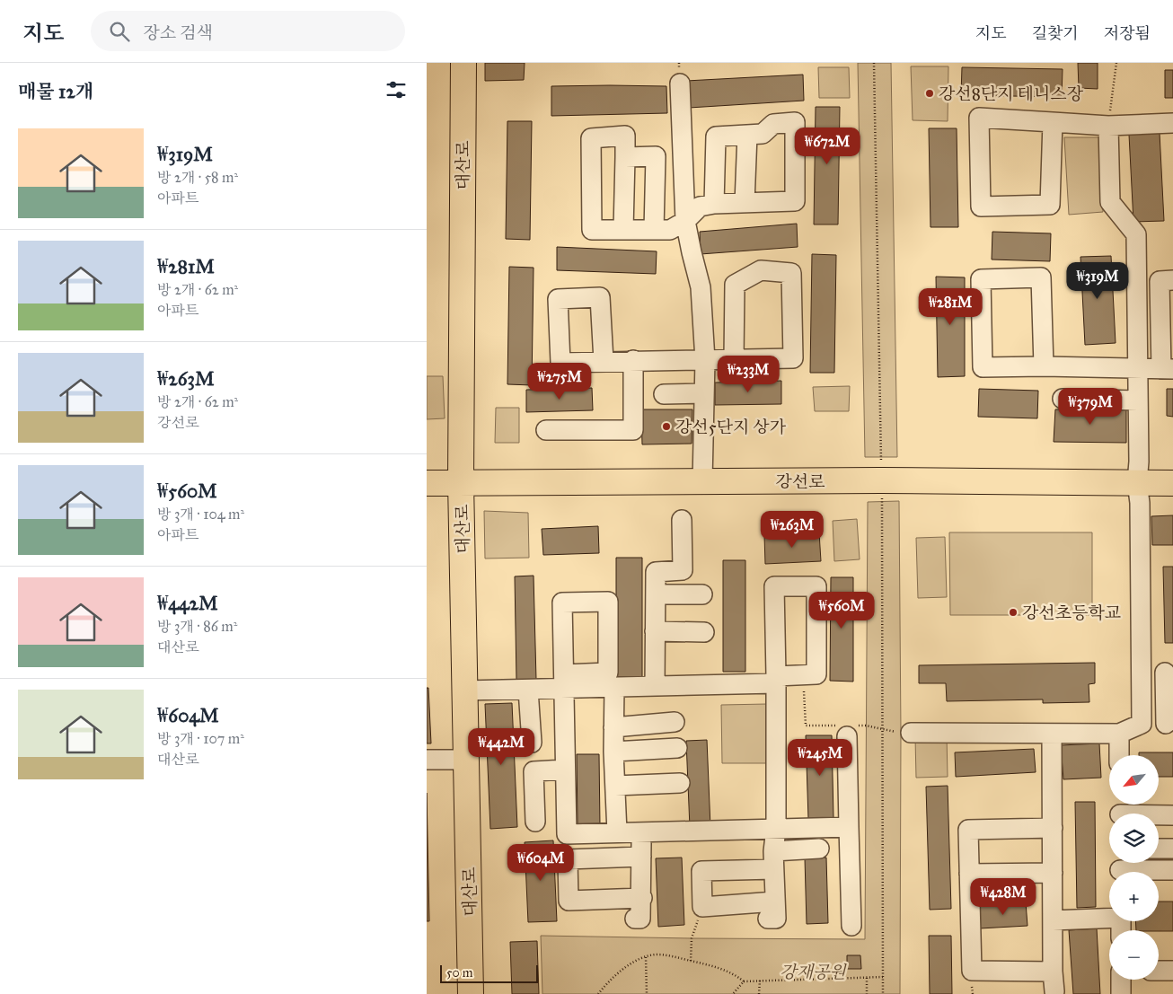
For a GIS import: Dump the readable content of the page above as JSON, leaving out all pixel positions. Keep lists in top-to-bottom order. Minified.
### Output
{"streets":{"main road":["대산로","강선로"]},"crossings":[["대산로","강선로"]],"parks":["강재공원"],"places":["강선8단지 테니스장","강선5단지 상가","강선초등학교"],"scale_bar":"50 m","north":"bottom left","page":{"header":"지도","search":"장소 검색","nav":["지도","길찾기","저장됨"],"heading":"매물 12개","list":[{"name":"₩319M","note":"방 2개 · 58 m² · 아파트"},{"name":"₩281M","note":"방 2개 · 62 m² · 아파트"},{"name":"₩263M","note":"방 2개 · 62 m² · 강선로"},{"name":"₩560M","note":"방 3개 · 104 m² · 아파트"},{"name":"₩442M","note":"방 3개 · 86 m² · 대산로"},{"name":"₩604M","note":"방 3개 · 107 m² · 대산로"}],"price":["₩672M","₩319M","₩281M","₩233M","₩275M","₩379M","₩263M","₩560M","₩442M","₩245M","₩604M","₩428M"],"map_buttons":["+","−"],"scale":"50 m"}}
